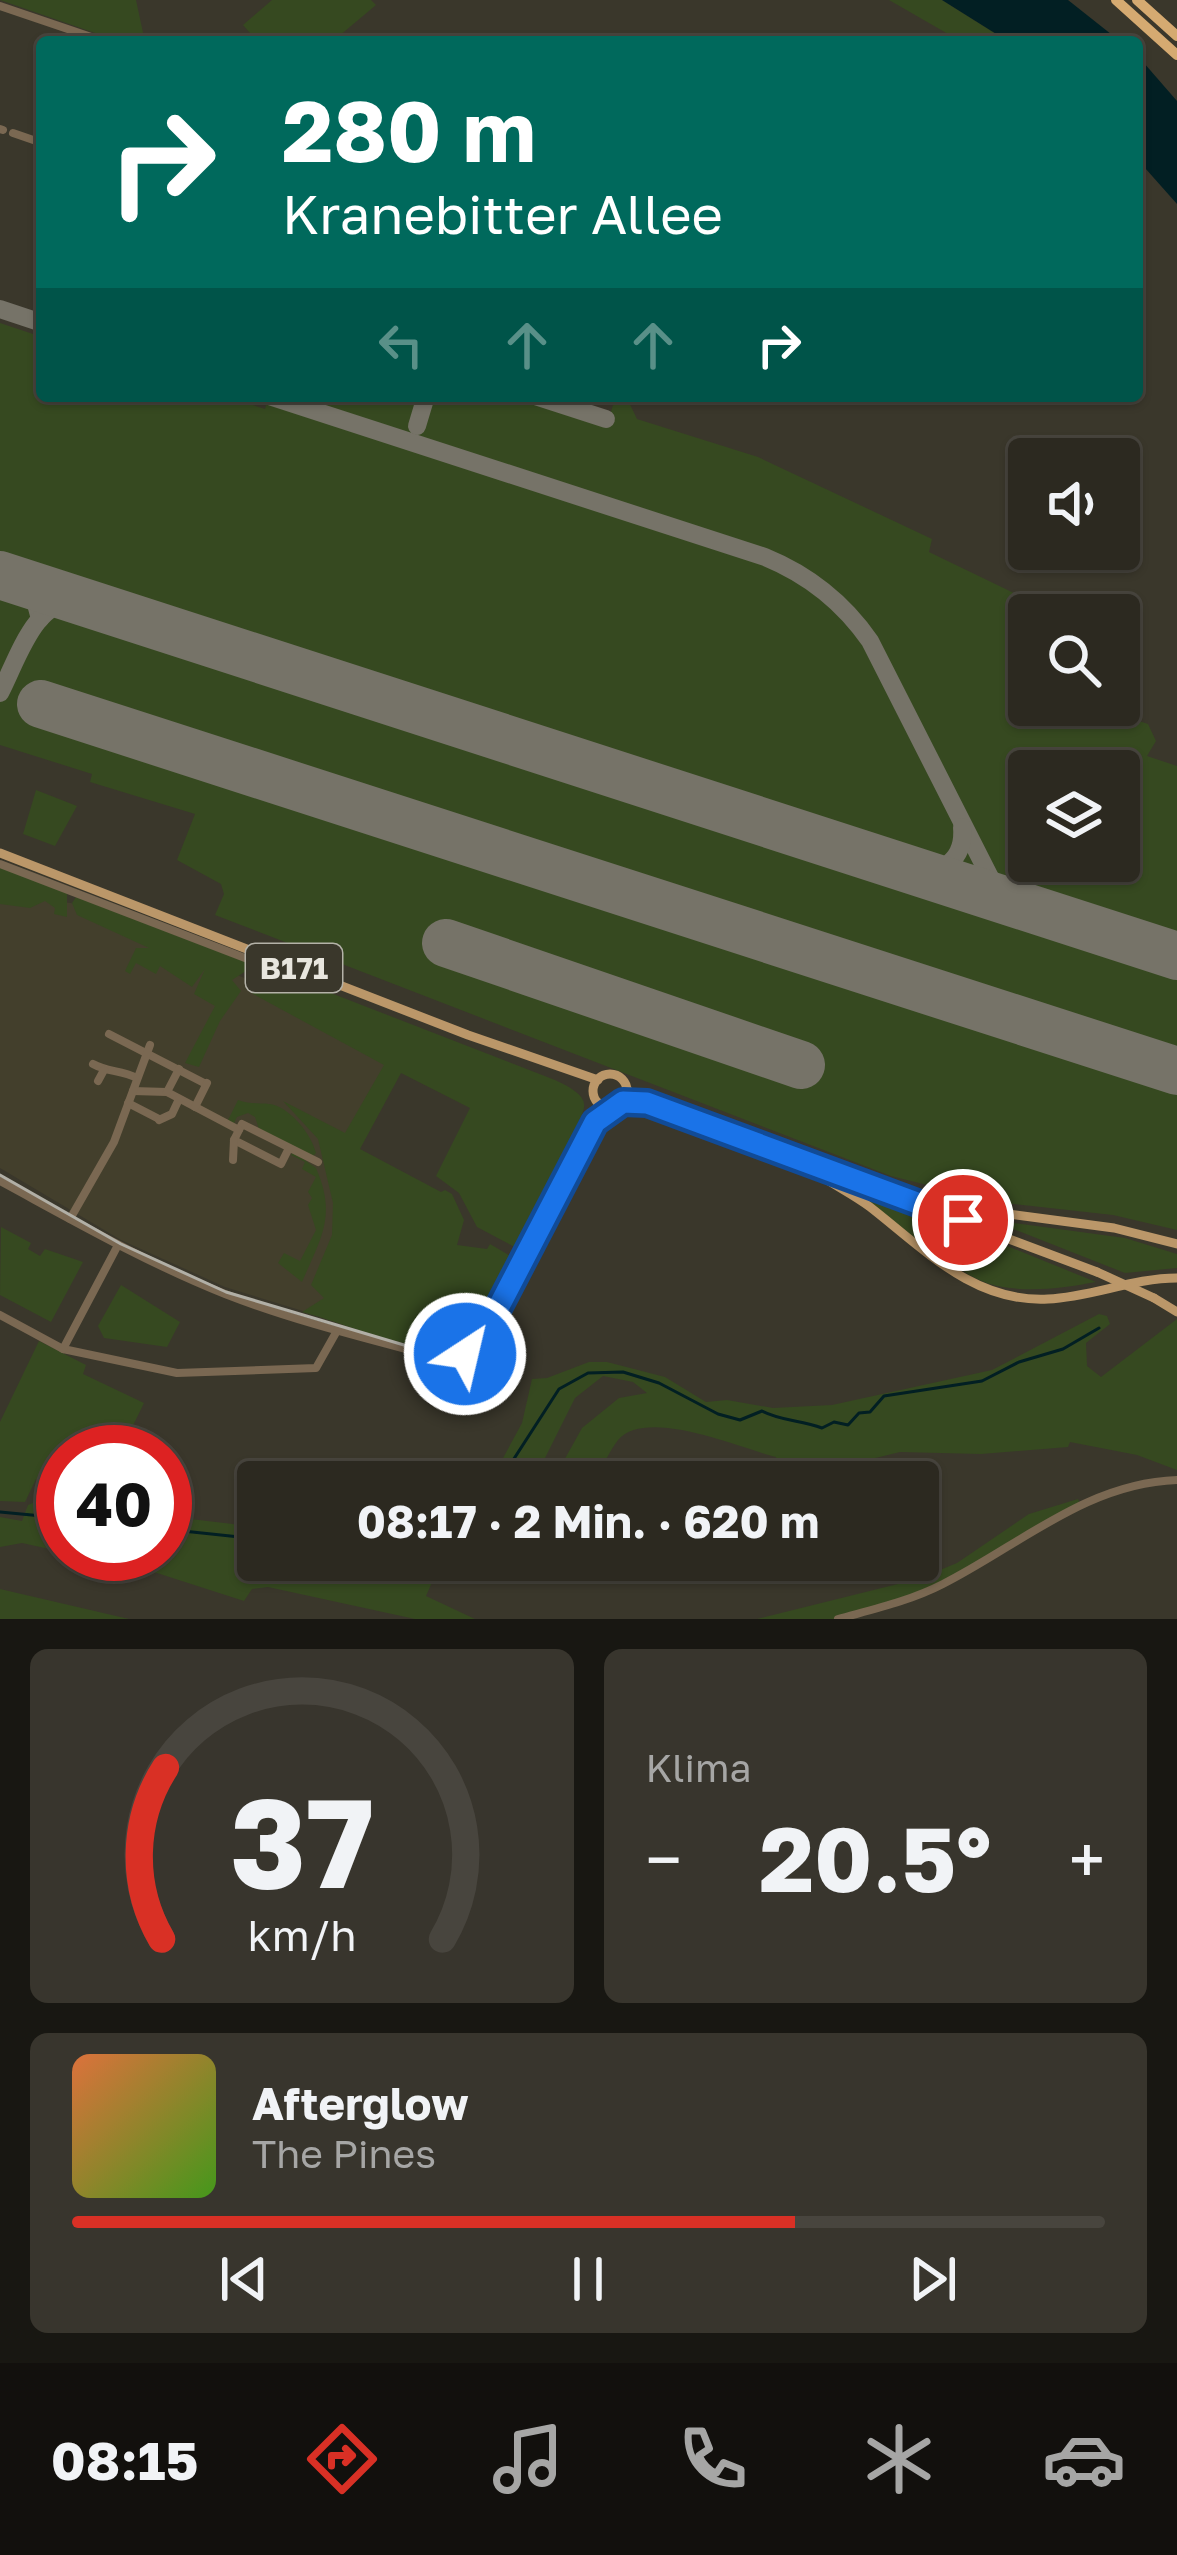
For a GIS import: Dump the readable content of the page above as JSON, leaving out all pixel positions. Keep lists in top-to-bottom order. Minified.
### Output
{"streets":{"main road":["B171"]},"page":{"turn":["280 m","Kranebitter Allee"],"limit":"40","trip":"08:17 · 2 Min. · 620 m","tile":"Klima","heat":["−","20.5°","+"],"song":["Afterglow","The Pines"],"tabs":"08:15","gauge":["37","km/h"]}}
